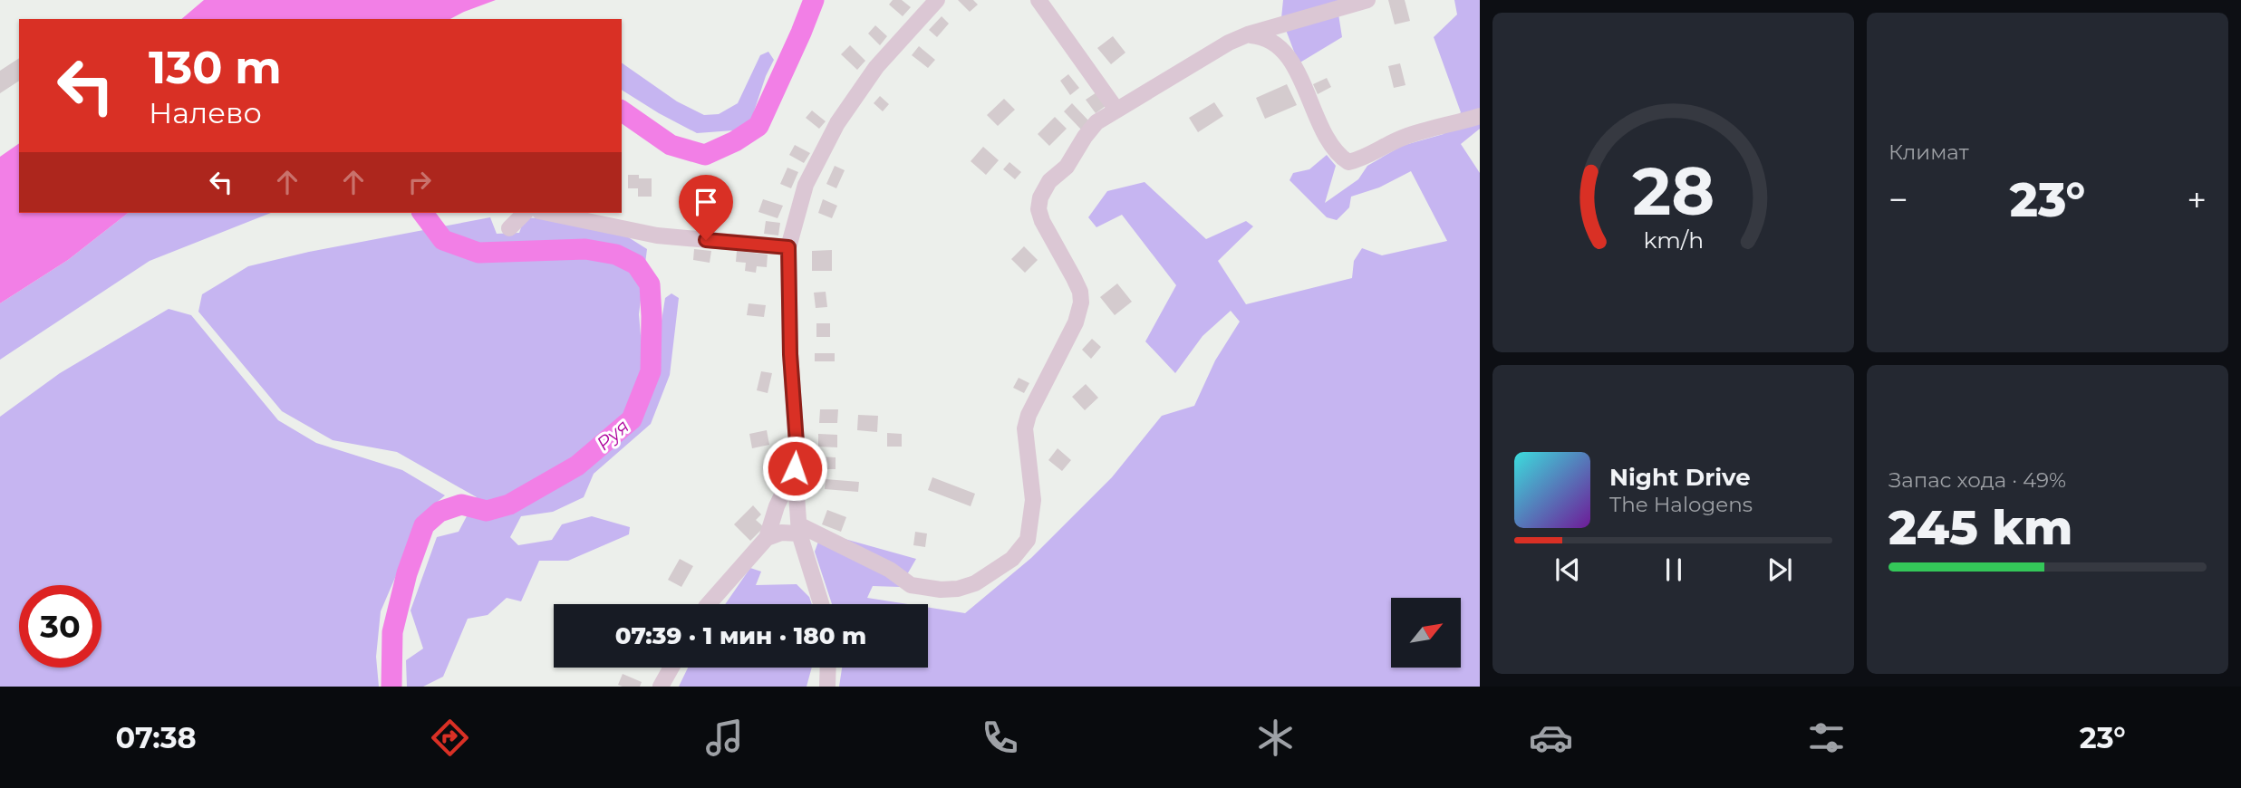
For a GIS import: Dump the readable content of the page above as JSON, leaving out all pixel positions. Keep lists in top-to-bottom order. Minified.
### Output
{"water":["Руя"],"north":"top right","page":{"tile":["Климат",["Запас хода · 49%","245 km"]],"turn":["130 m","Налево"],"heat":["−","23°","+"],"song":["Night Drive","The Halogens"],"limit":"30","trip":"07:39 · 1 мин · 180 m","tabs":["07:38","23°"],"gauge":["28","km/h"]}}
